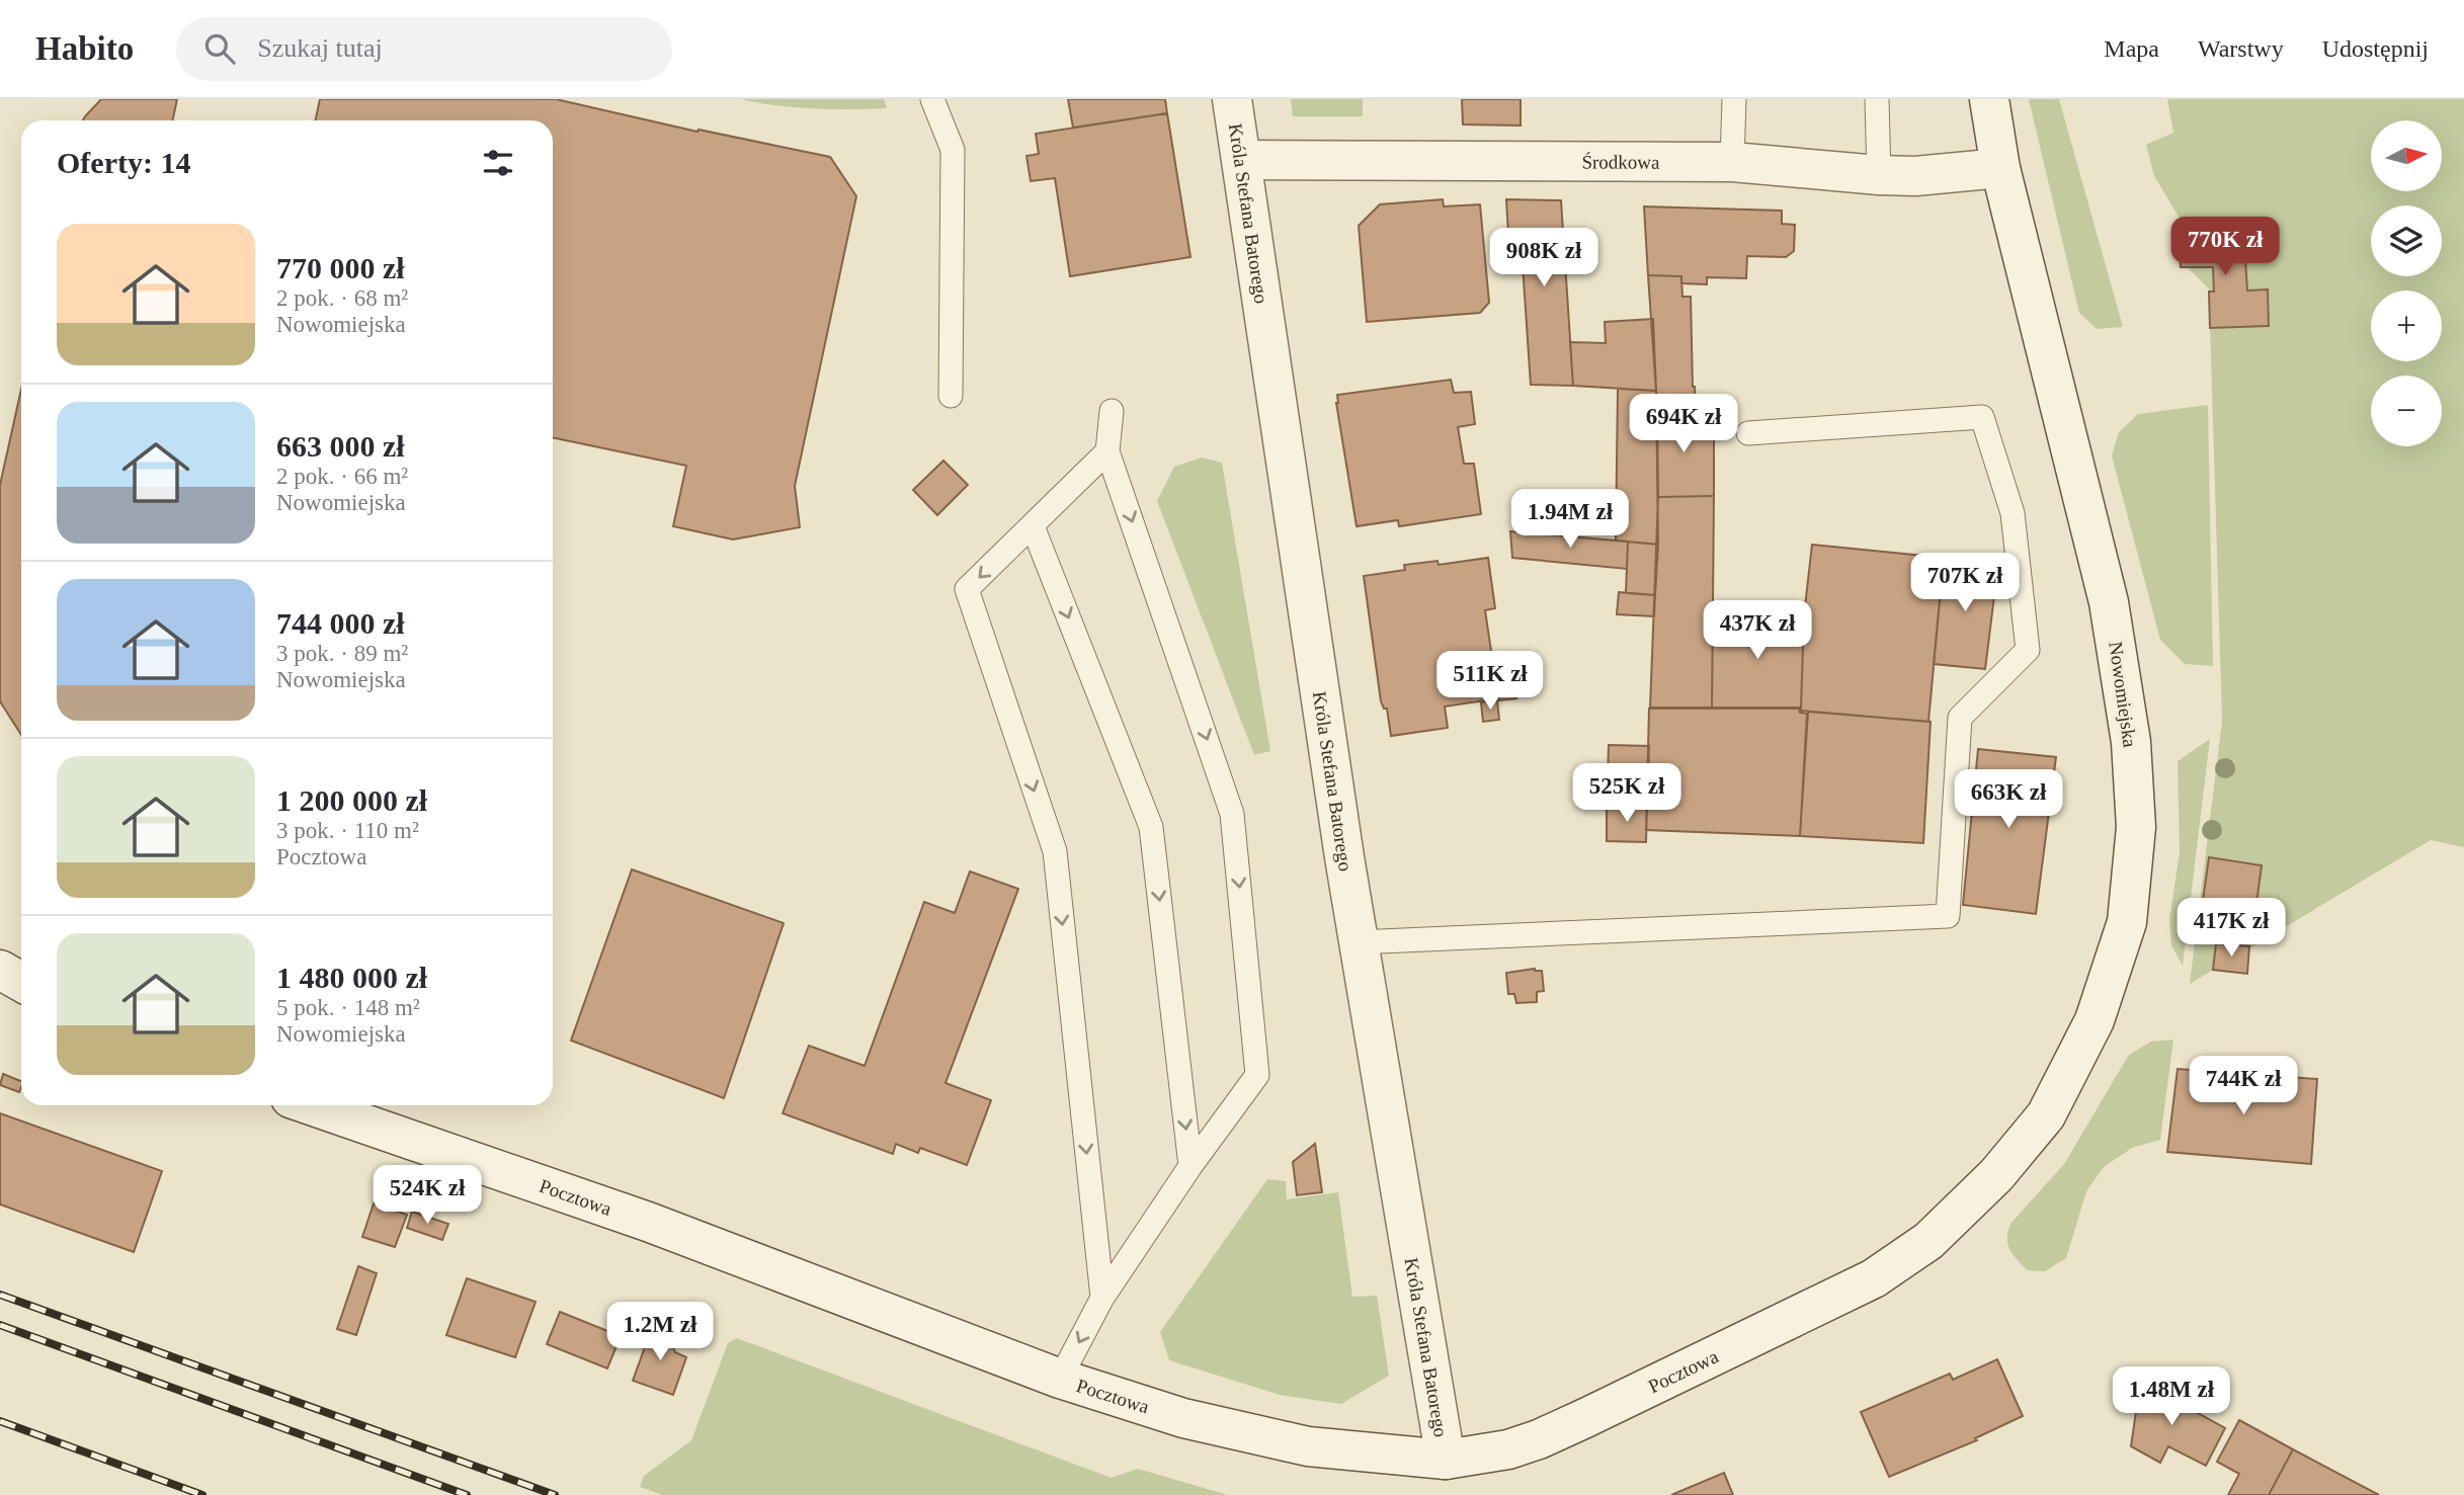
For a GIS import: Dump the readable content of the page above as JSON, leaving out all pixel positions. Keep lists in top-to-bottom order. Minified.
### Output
{"streets":{"main road":["Środkowa","Króla Stefana Batorego","Nowomiejska","Pocztowa"]},"crossings":[["Środkowa","Króla Stefana Batorego"],["Środkowa","Nowomiejska"],["Króla Stefana Batorego","Pocztowa"],["Nowomiejska","Pocztowa"]],"north":"right","page":{"header":"Habito","search":"Szukaj tutaj","nav":["Mapa","Warstwy","Udostępnij"],"map_buttons":["+","−"],"heading":"Oferty: 14","list":[{"name":"770 000 zł","note":"2 pok. · 68 m² · Nowomiejska"},{"name":"663 000 zł","note":"2 pok. · 66 m² · Nowomiejska"},{"name":"744 000 zł","note":"3 pok. · 89 m² · Nowomiejska"},{"name":"1 200 000 zł","note":"3 pok. · 110 m² · Pocztowa"},{"name":"1 480 000 zł","note":"5 pok. · 148 m² · Nowomiejska"}],"price":["770K zł","908K zł","694K zł","1.94M zł","707K zł","437K zł","511K zł","525K zł","663K zł","417K zł","744K zł","524K zł","1.2M zł","1.48M zł"]}}
